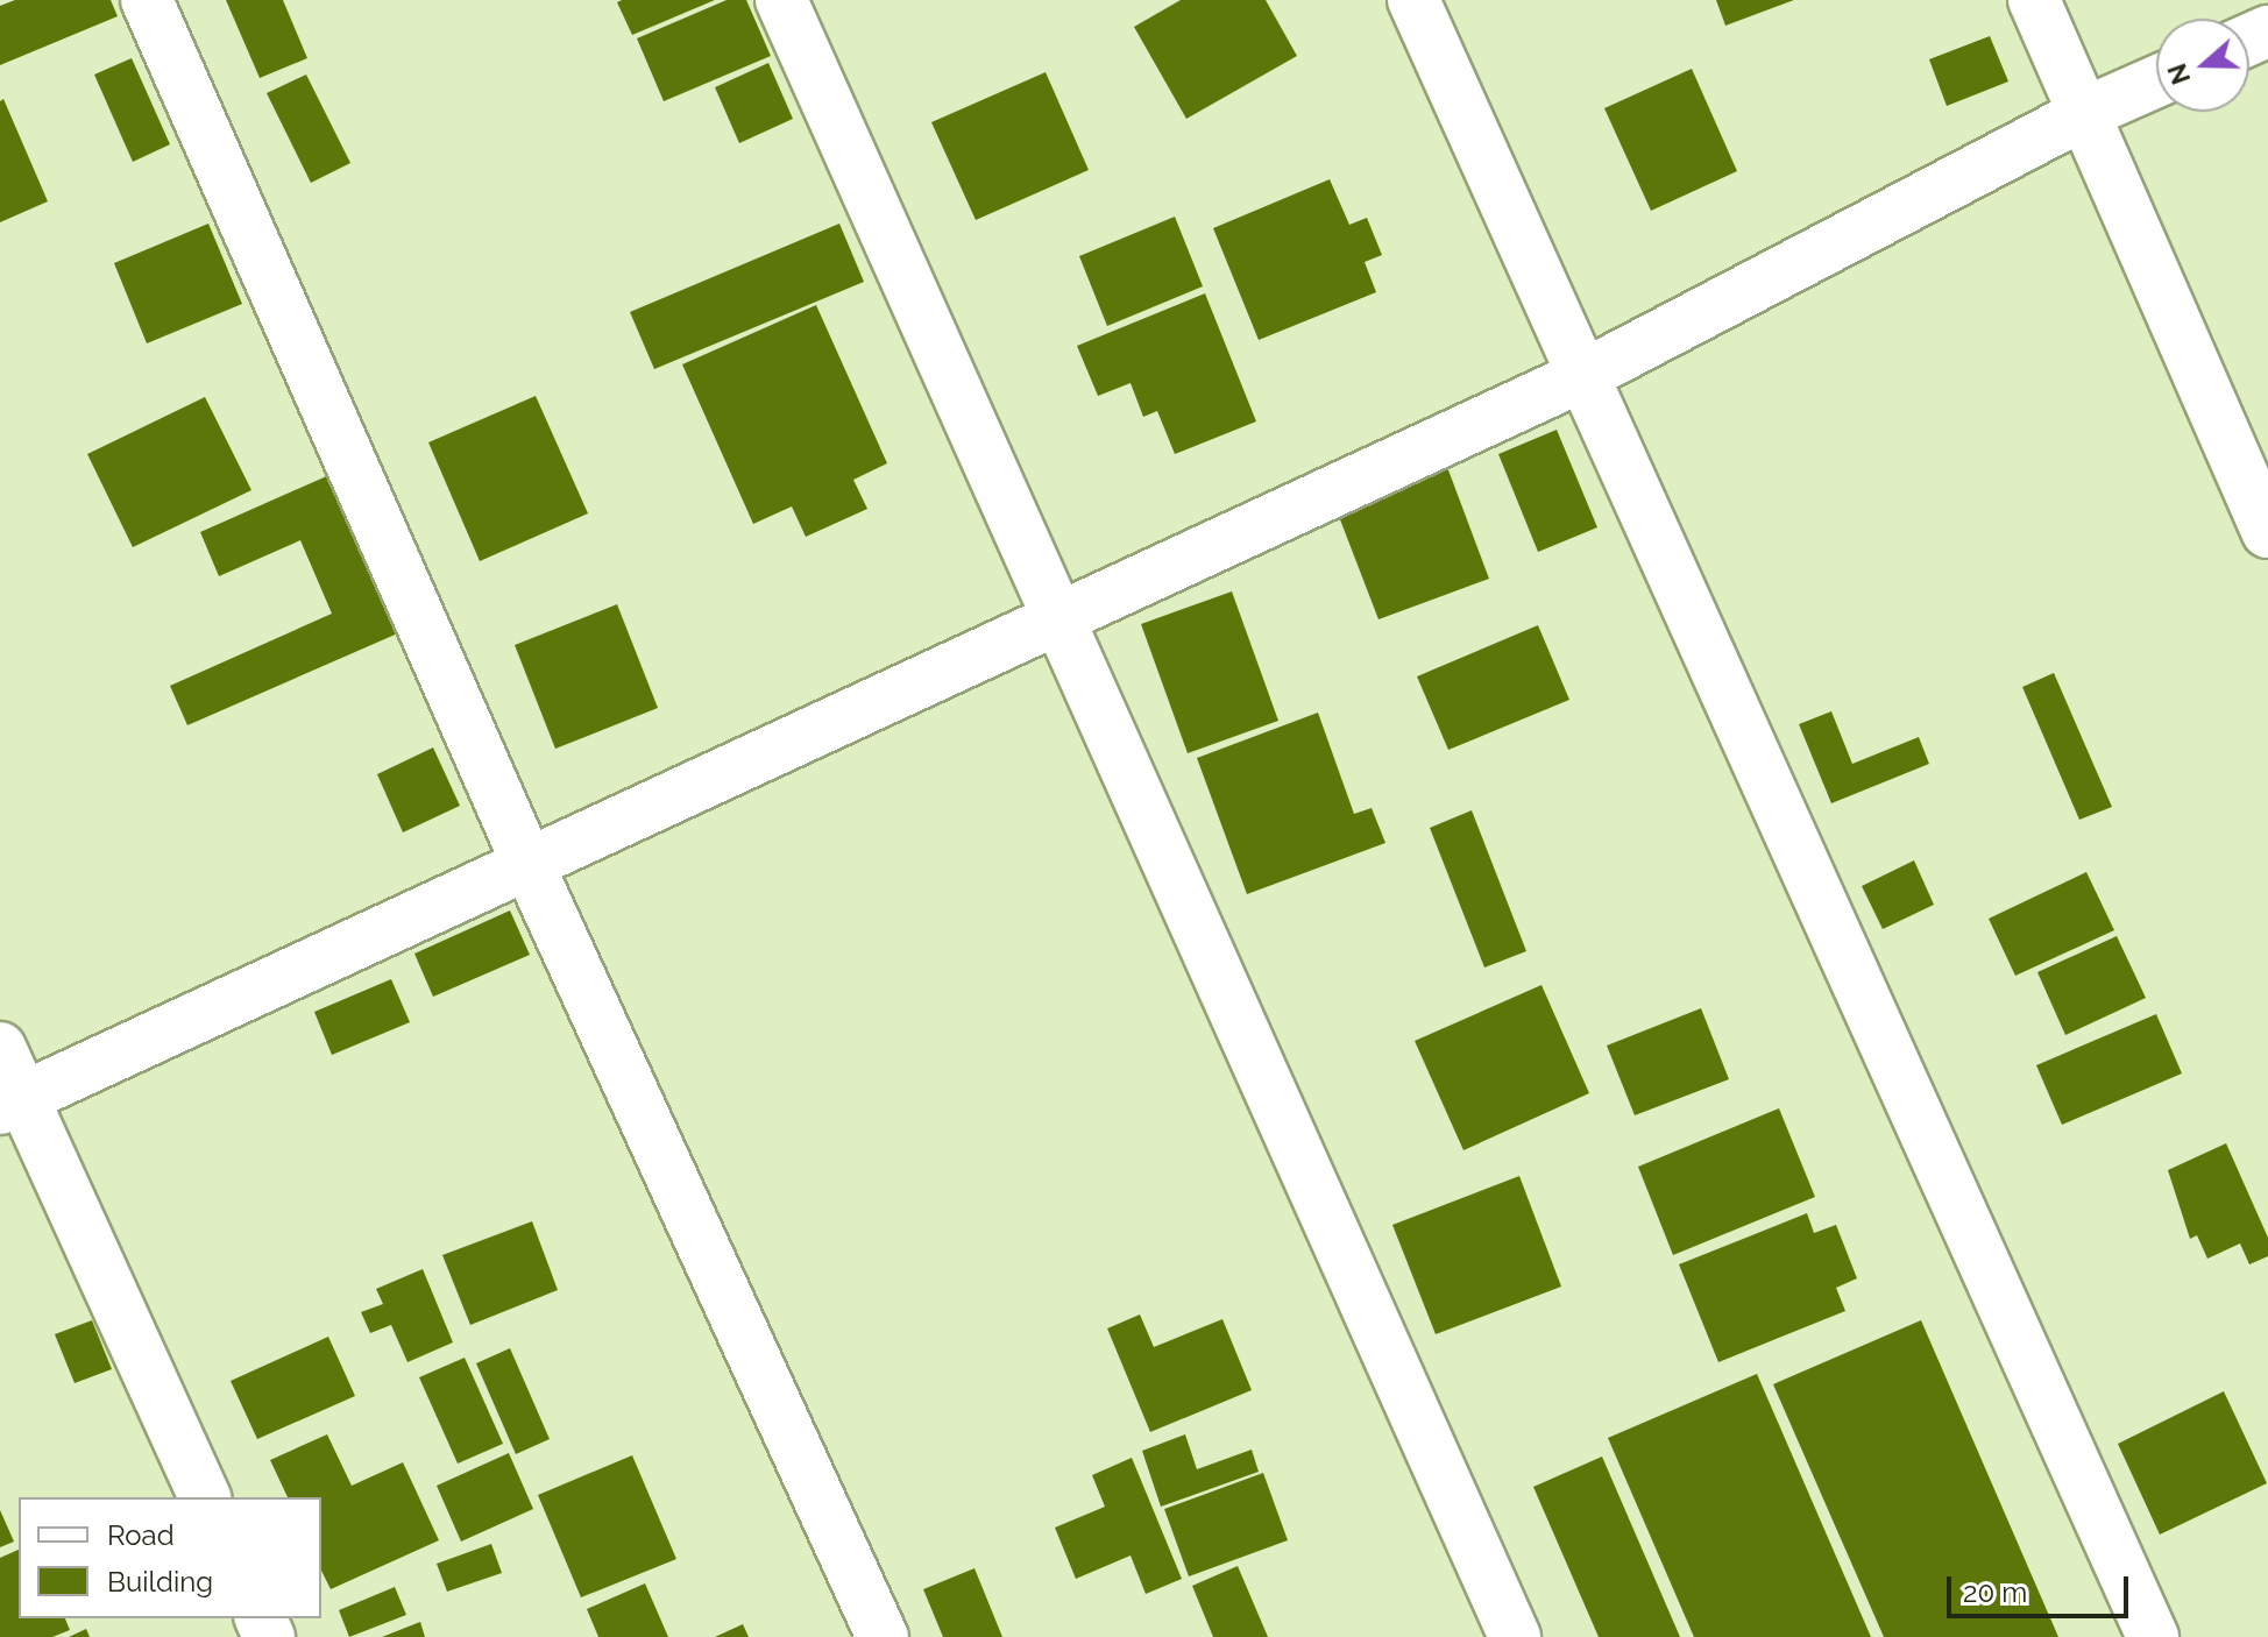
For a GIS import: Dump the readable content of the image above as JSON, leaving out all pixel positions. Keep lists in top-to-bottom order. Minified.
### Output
{"legend":["Road","Building"],"scale_bar":"20 m","north":"left"}
